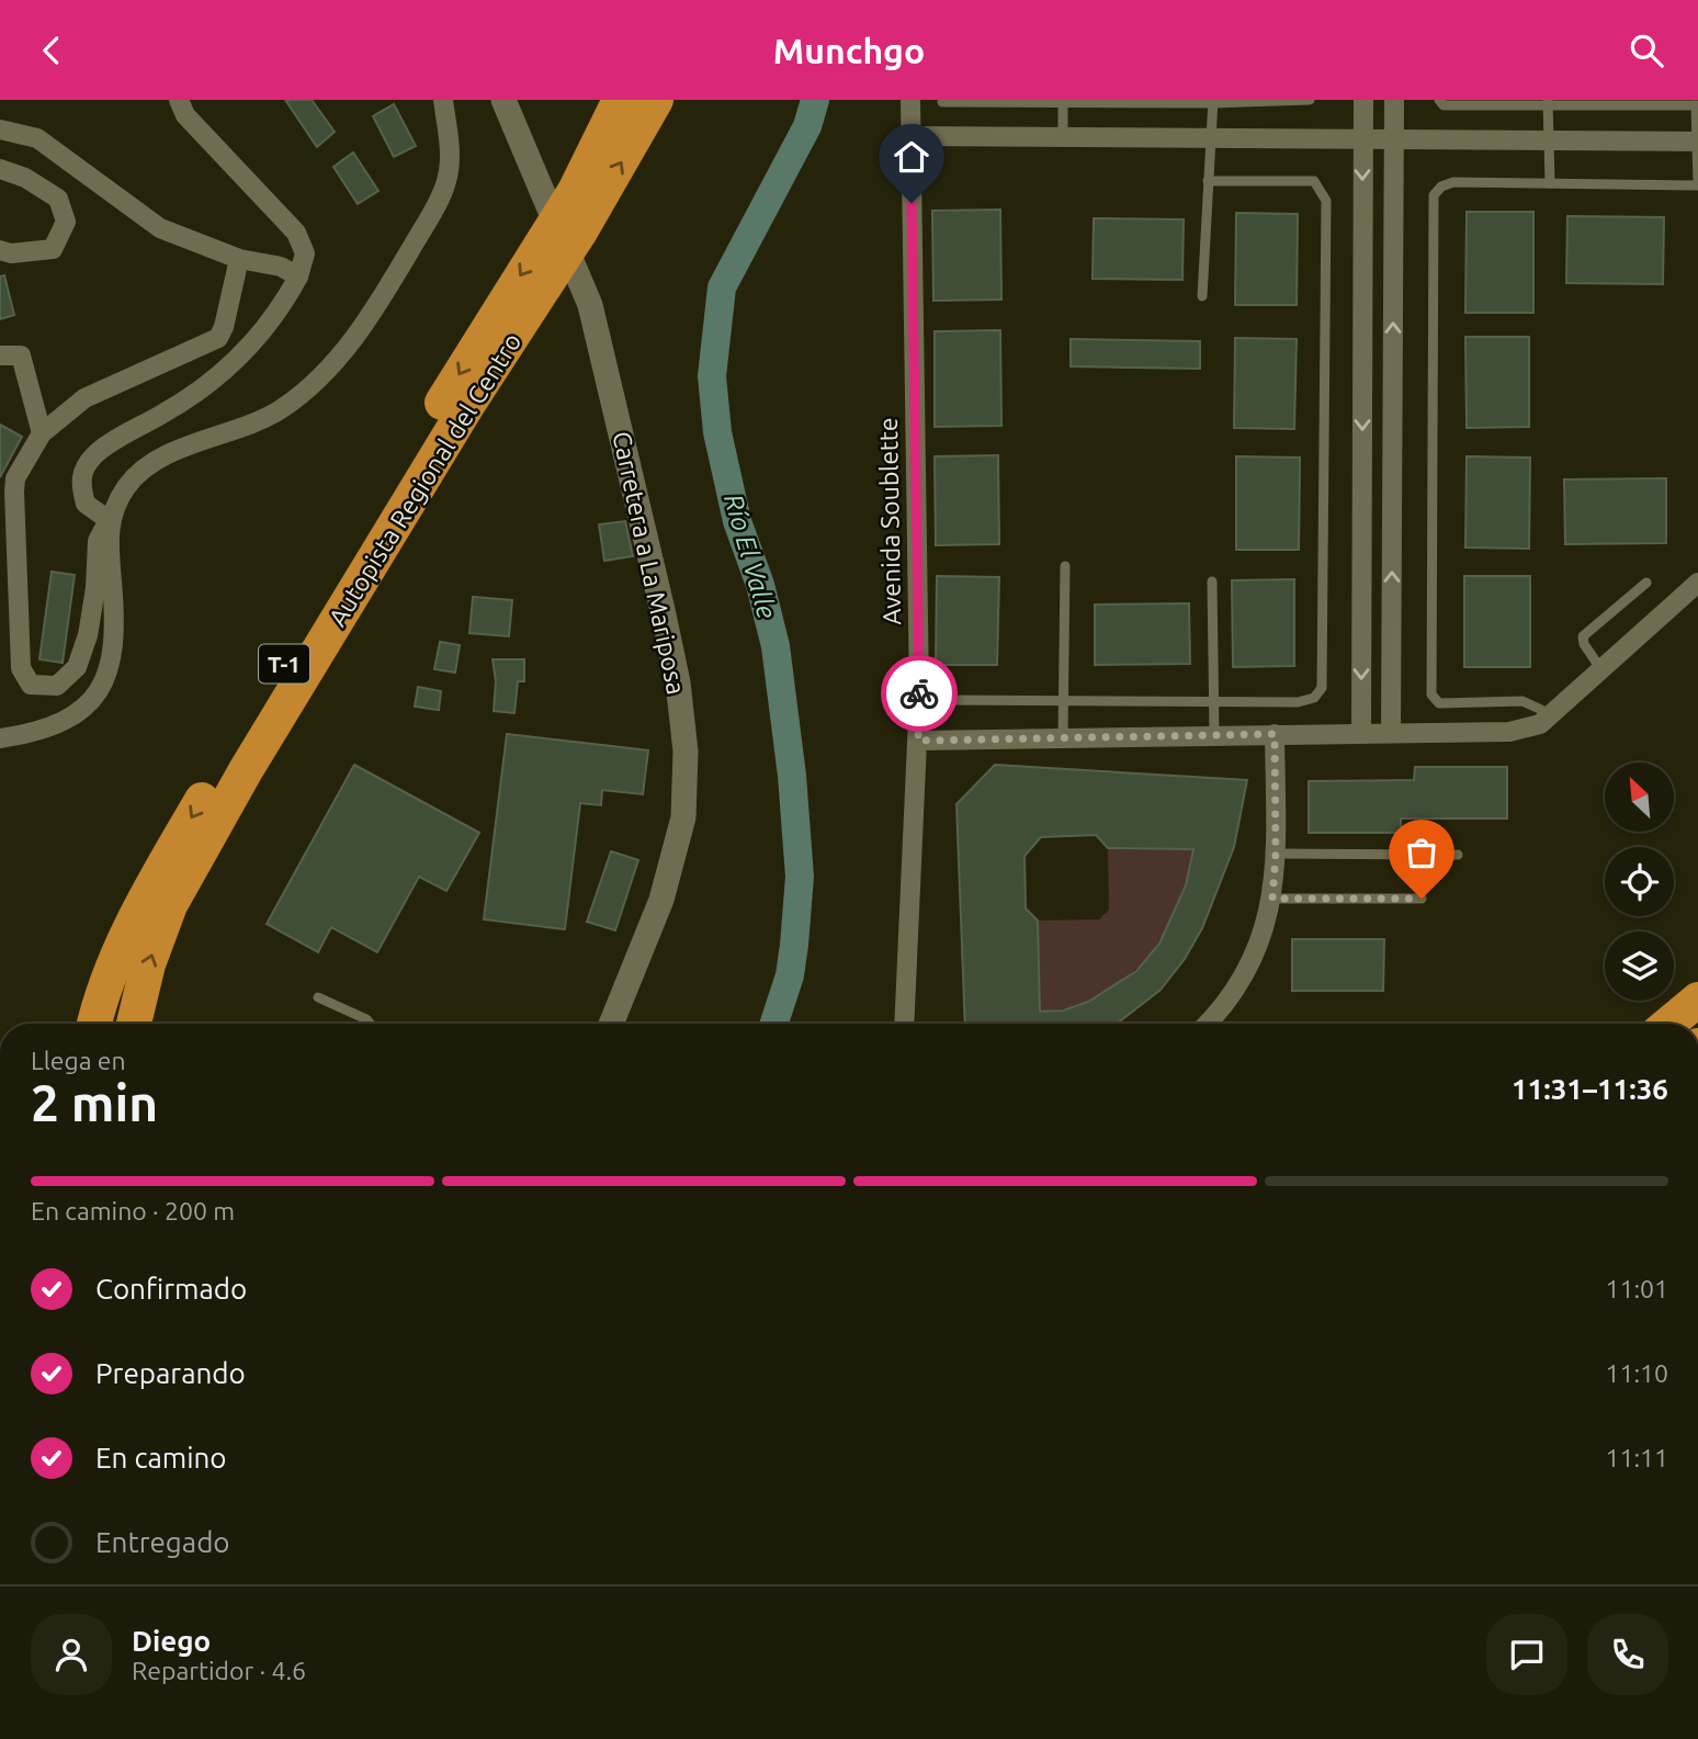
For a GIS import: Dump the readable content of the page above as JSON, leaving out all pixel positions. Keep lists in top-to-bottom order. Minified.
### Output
{"streets":{"highway":["Autopista Regional del Centro","T-1"],"street":["Avenida Soublette","Carretera a La Mariposa"]},"water":["Río El Valle"],"north":"top left","page":{"header":"Munchgo","heading":["2 min","Llega en","11:31–11:36"],"panel":["Diego","Repartidor · 4.6"],"bar":"En camino · 200 m","list":[["Confirmado","11:01"],["Preparando","11:10"],["En camino","11:11"],"Entregado"]}}
